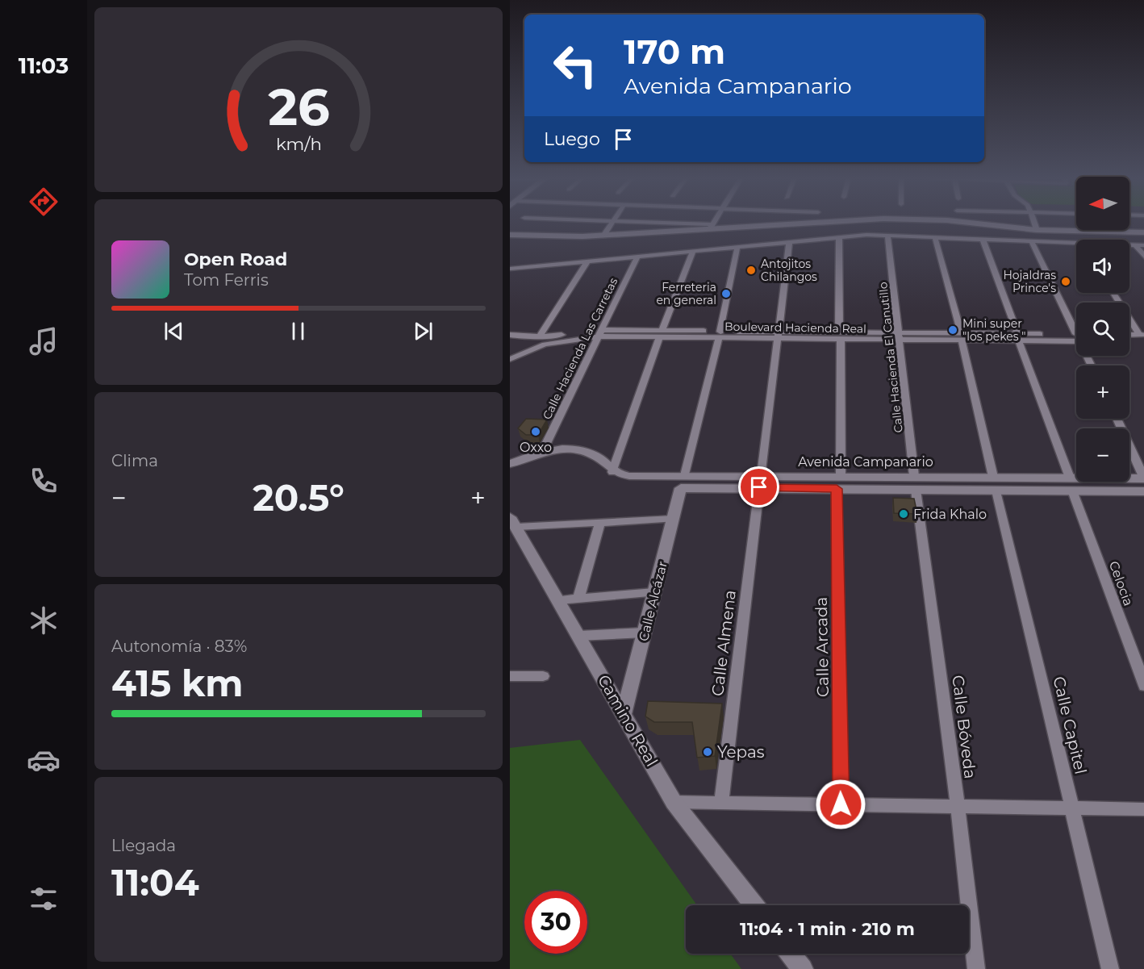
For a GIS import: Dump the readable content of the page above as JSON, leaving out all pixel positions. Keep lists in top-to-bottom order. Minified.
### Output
{"streets":{"street":["Boulevard Hacienda Real","Calle Hacienda Las Carretas","Calle Hacienda El Canutillo","Avenida Campanario","Celocia","Calle Alcázar","Calle Almena","Calle Arcada","Camino Real","Calle Capitel","Calle Bóveda"]},"crossings":[["Boulevard Hacienda Real","Calle Hacienda Las Carretas"],["Boulevard Hacienda Real","Calle Hacienda El Canutillo"],["Boulevard Hacienda Real","Calle Almena"],["Boulevard Hacienda Real","Calle Capitel"],["Calle Hacienda El Canutillo","Avenida Campanario"],["Calle Hacienda El Canutillo","Calle Bóveda"],["Avenida Campanario","Celocia"],["Avenida Campanario","Calle Alcázar"],["Avenida Campanario","Calle Almena"],["Avenida Campanario","Calle Arcada"],["Avenida Campanario","Calle Capitel"],["Avenida Campanario","Calle Bóveda"],["Calle Alcázar","Camino Real"]],"places":["Antojitos Chilangos","Hojaldras Prince's","Ferreteria en general","Mini super \"los pekes \"","Oxxo","Frida Khalo","Yepas"],"north":"left","page":{"tabs":"11:03","turn":["170 m","Avenida Campanario"],"then":"Luego","map_buttons":["+","−"],"song":["Open Road","Tom Ferris"],"tile":["Clima",["Autonomía · 83%","415 km"],["Llegada","11:04"]],"heat":["−","20.5°","+"],"limit":"30","trip":"11:04 · 1 min · 210 m","gauge":["26","km/h"]}}
